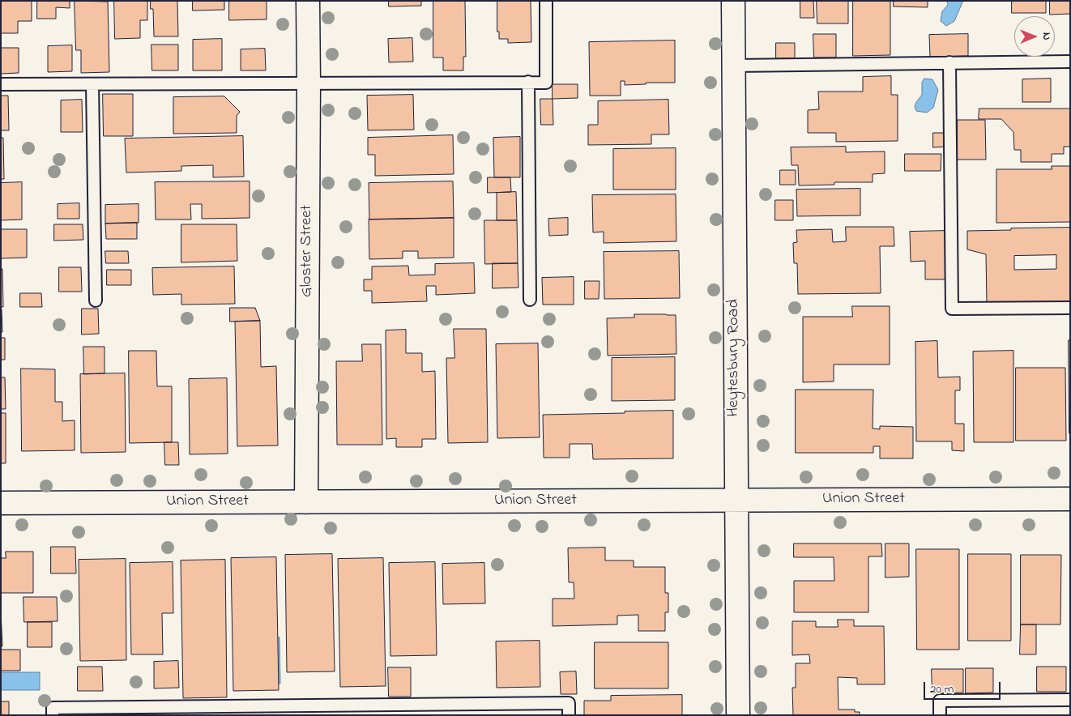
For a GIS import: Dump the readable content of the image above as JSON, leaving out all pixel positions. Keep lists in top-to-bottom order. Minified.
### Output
{"streets":{"street":["Gloster Street","Heytesbury Road","Union Street"]},"crossings":[["Gloster Street","Union Street"],["Heytesbury Road","Union Street"]],"scale_bar":"20 m","north":"right"}
